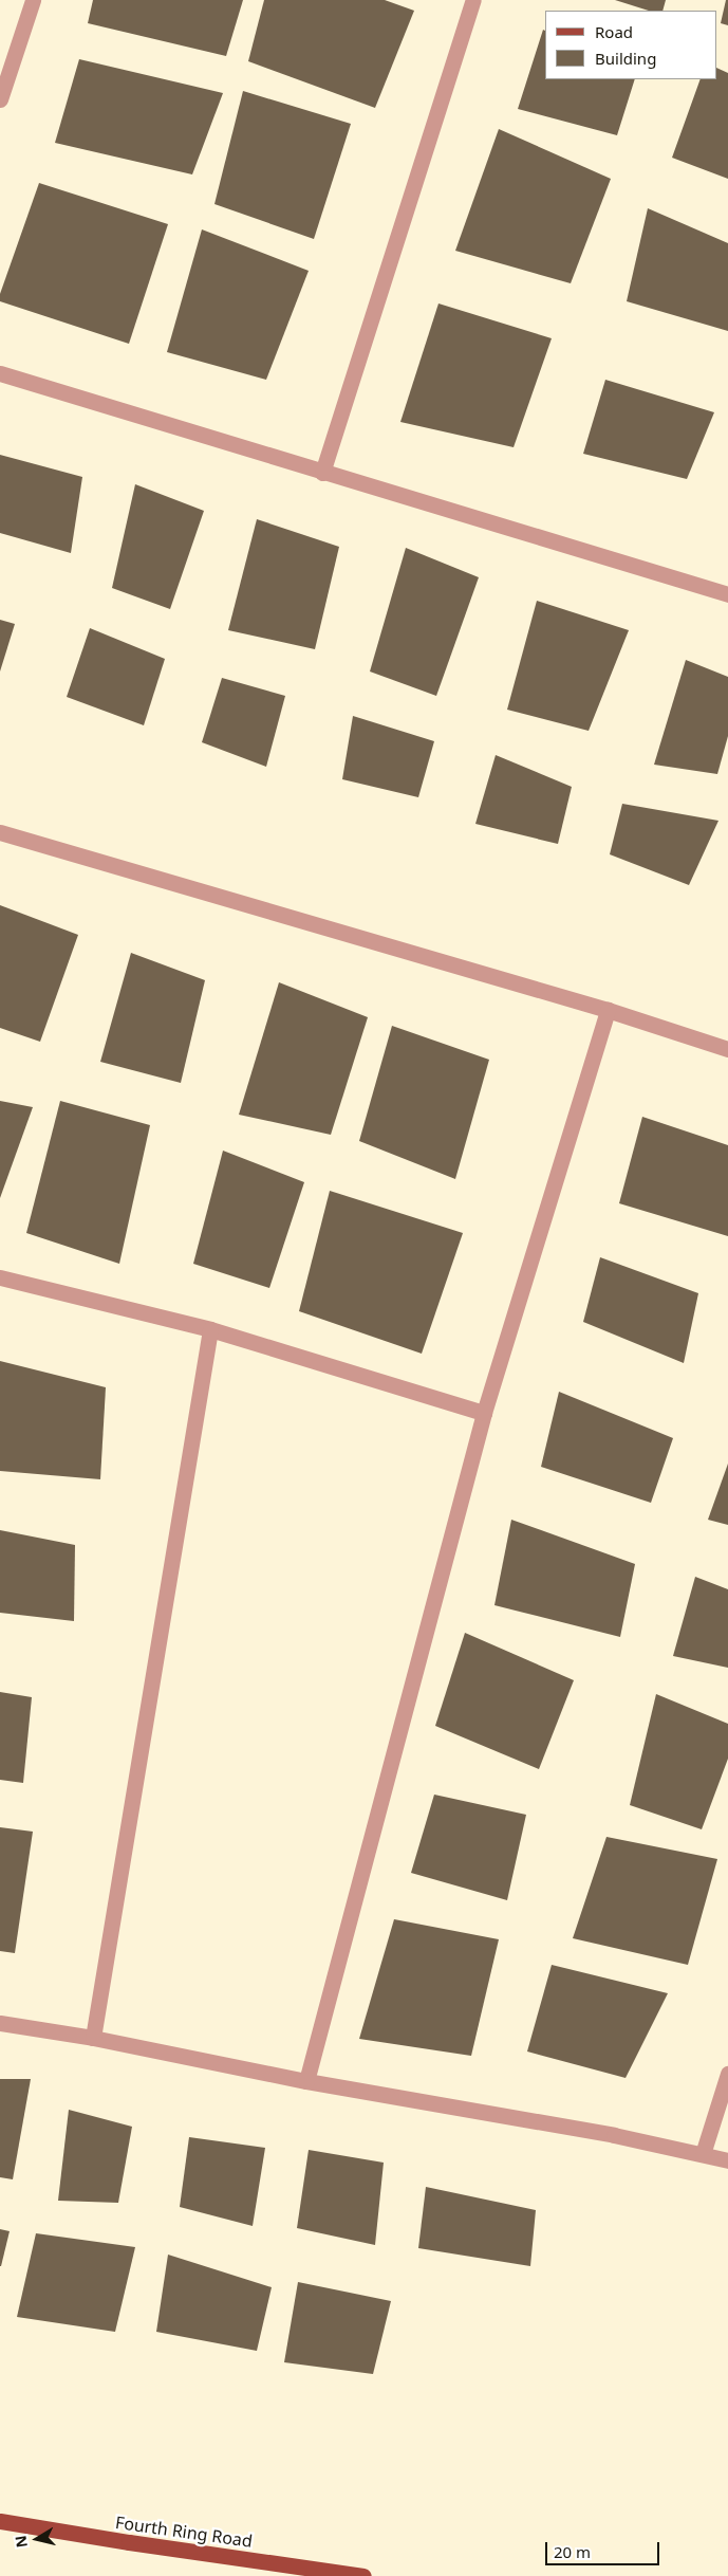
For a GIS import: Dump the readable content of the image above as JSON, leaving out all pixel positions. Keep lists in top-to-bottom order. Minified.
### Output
{"streets":{"main road":["Fourth Ring Road"]},"legend":["Road","Building"],"scale_bar":"20 m","north":"left"}
